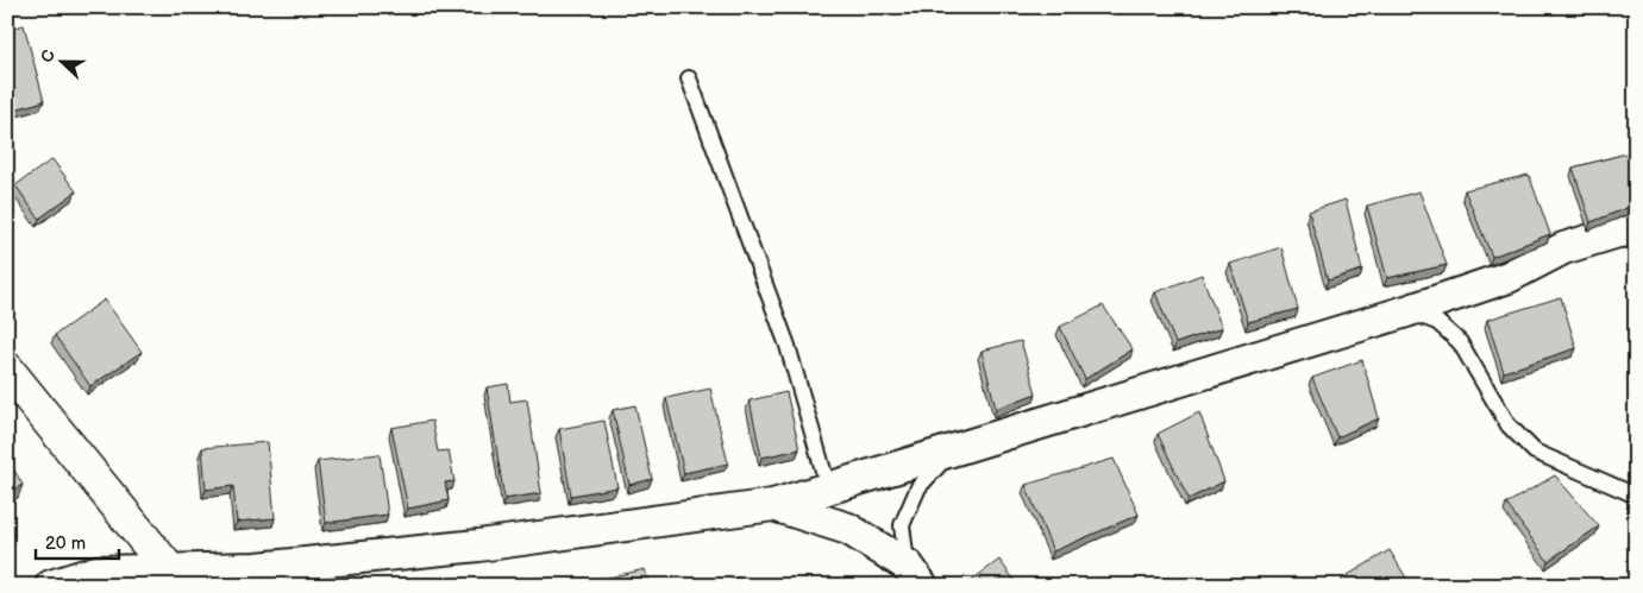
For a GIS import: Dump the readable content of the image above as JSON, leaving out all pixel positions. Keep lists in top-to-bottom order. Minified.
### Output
{"scale_bar":"20 m","north":"left"}
